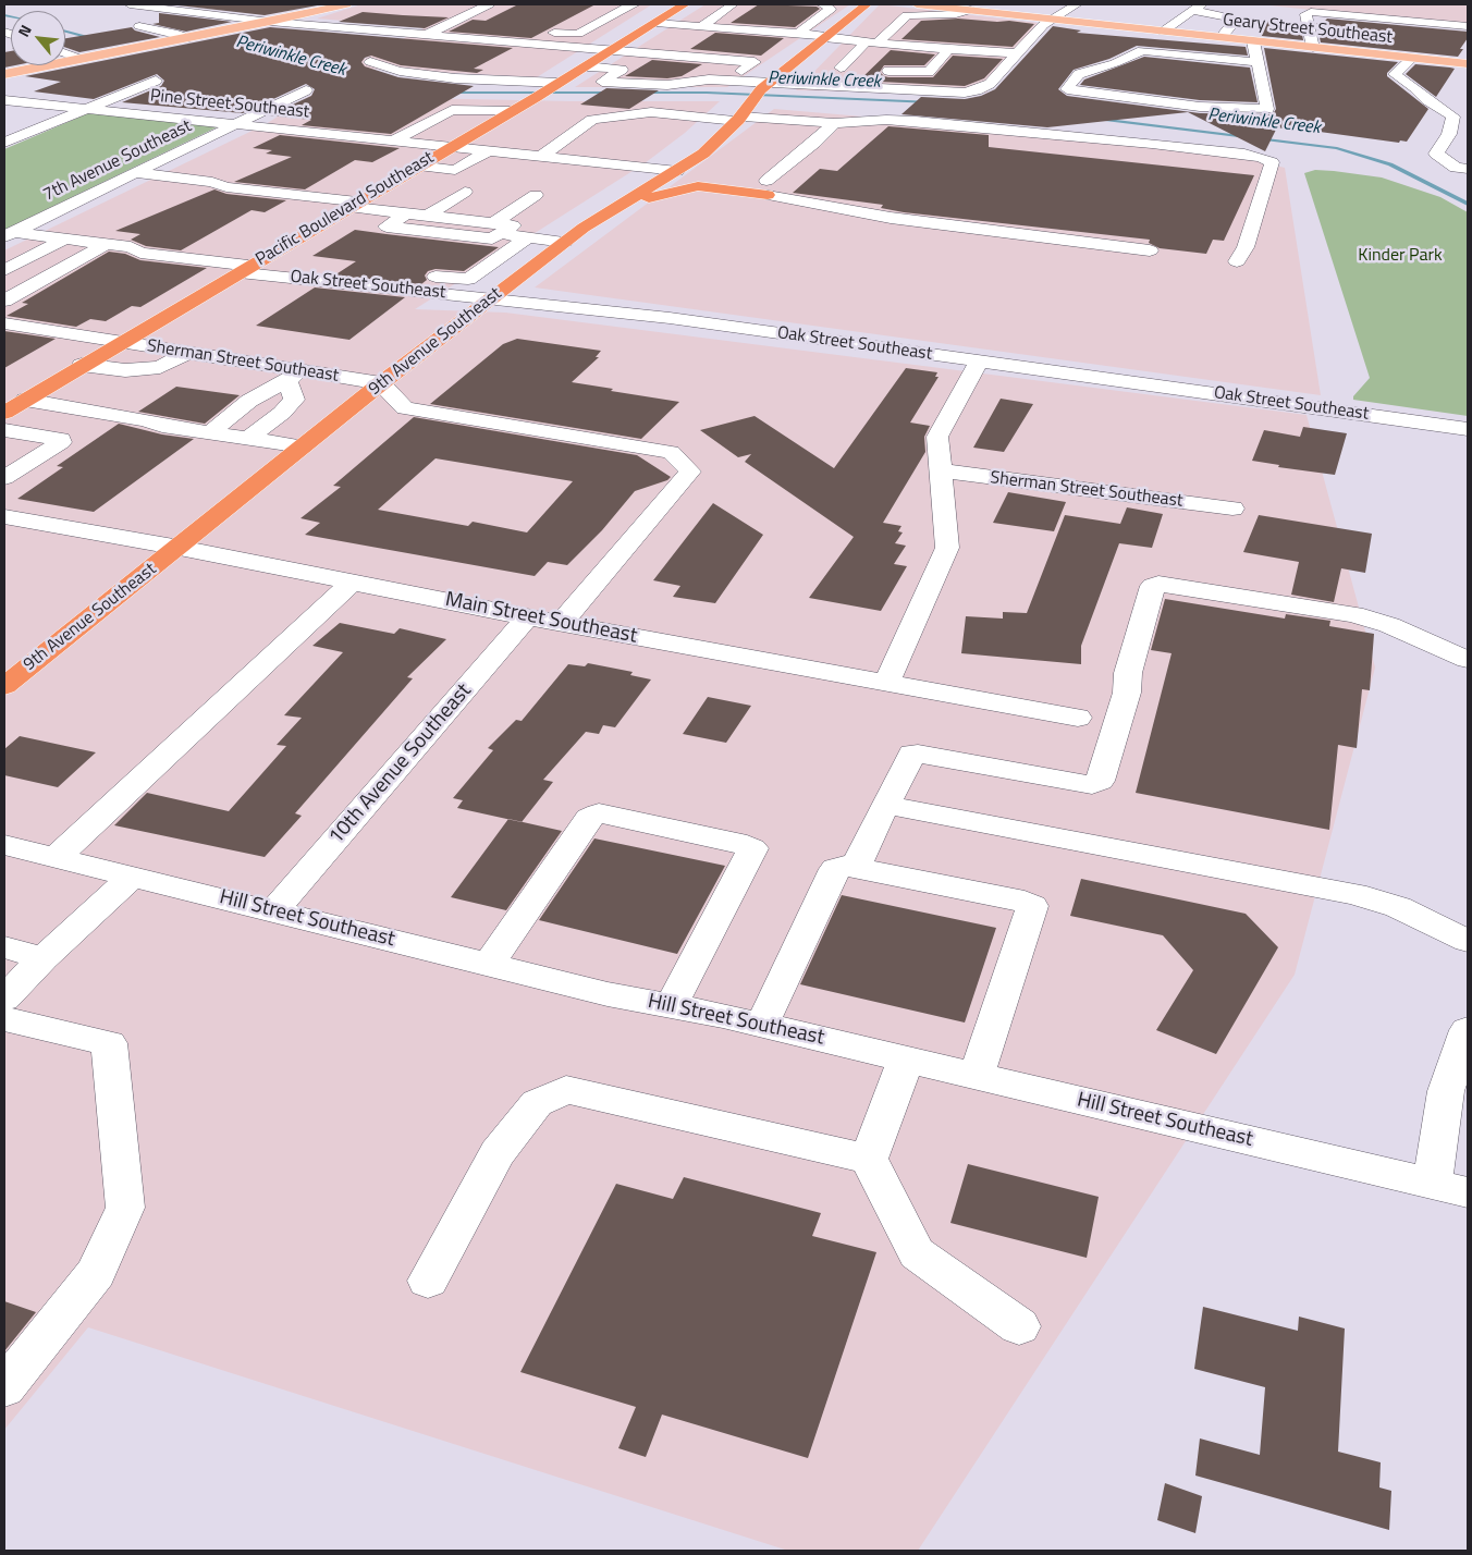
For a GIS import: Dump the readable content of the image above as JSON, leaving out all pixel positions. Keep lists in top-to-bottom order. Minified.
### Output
{"streets":{"highway":["Pacific Boulevard Southeast","9th Avenue Southeast"],"main road":["Geary Street Southeast"],"street":["Pine Street Southeast","7th Avenue Southeast","Oak Street Southeast","Sherman Street Southeast","Main Street Southeast","10th Avenue Southeast","Hill Street Southeast"]},"crossings":[["Pine Street Southeast","7th Avenue Southeast"],["Pine Street Southeast","Pacific Boulevard Southeast"],["Pine Street Southeast","9th Avenue Southeast"],["7th Avenue Southeast","Oak Street Southeast"],["Pacific Boulevard Southeast","Oak Street Southeast"],["Pacific Boulevard Southeast","Sherman Street Southeast"],["Oak Street Southeast","9th Avenue Southeast"],["9th Avenue Southeast","Sherman Street Southeast"],["9th Avenue Southeast","Main Street Southeast"],["Main Street Southeast","10th Avenue Southeast"],["10th Avenue Southeast","Hill Street Southeast"]],"water":["Periwinkle Creek"],"parks":["Kinder Park"],"north":"top left"}
